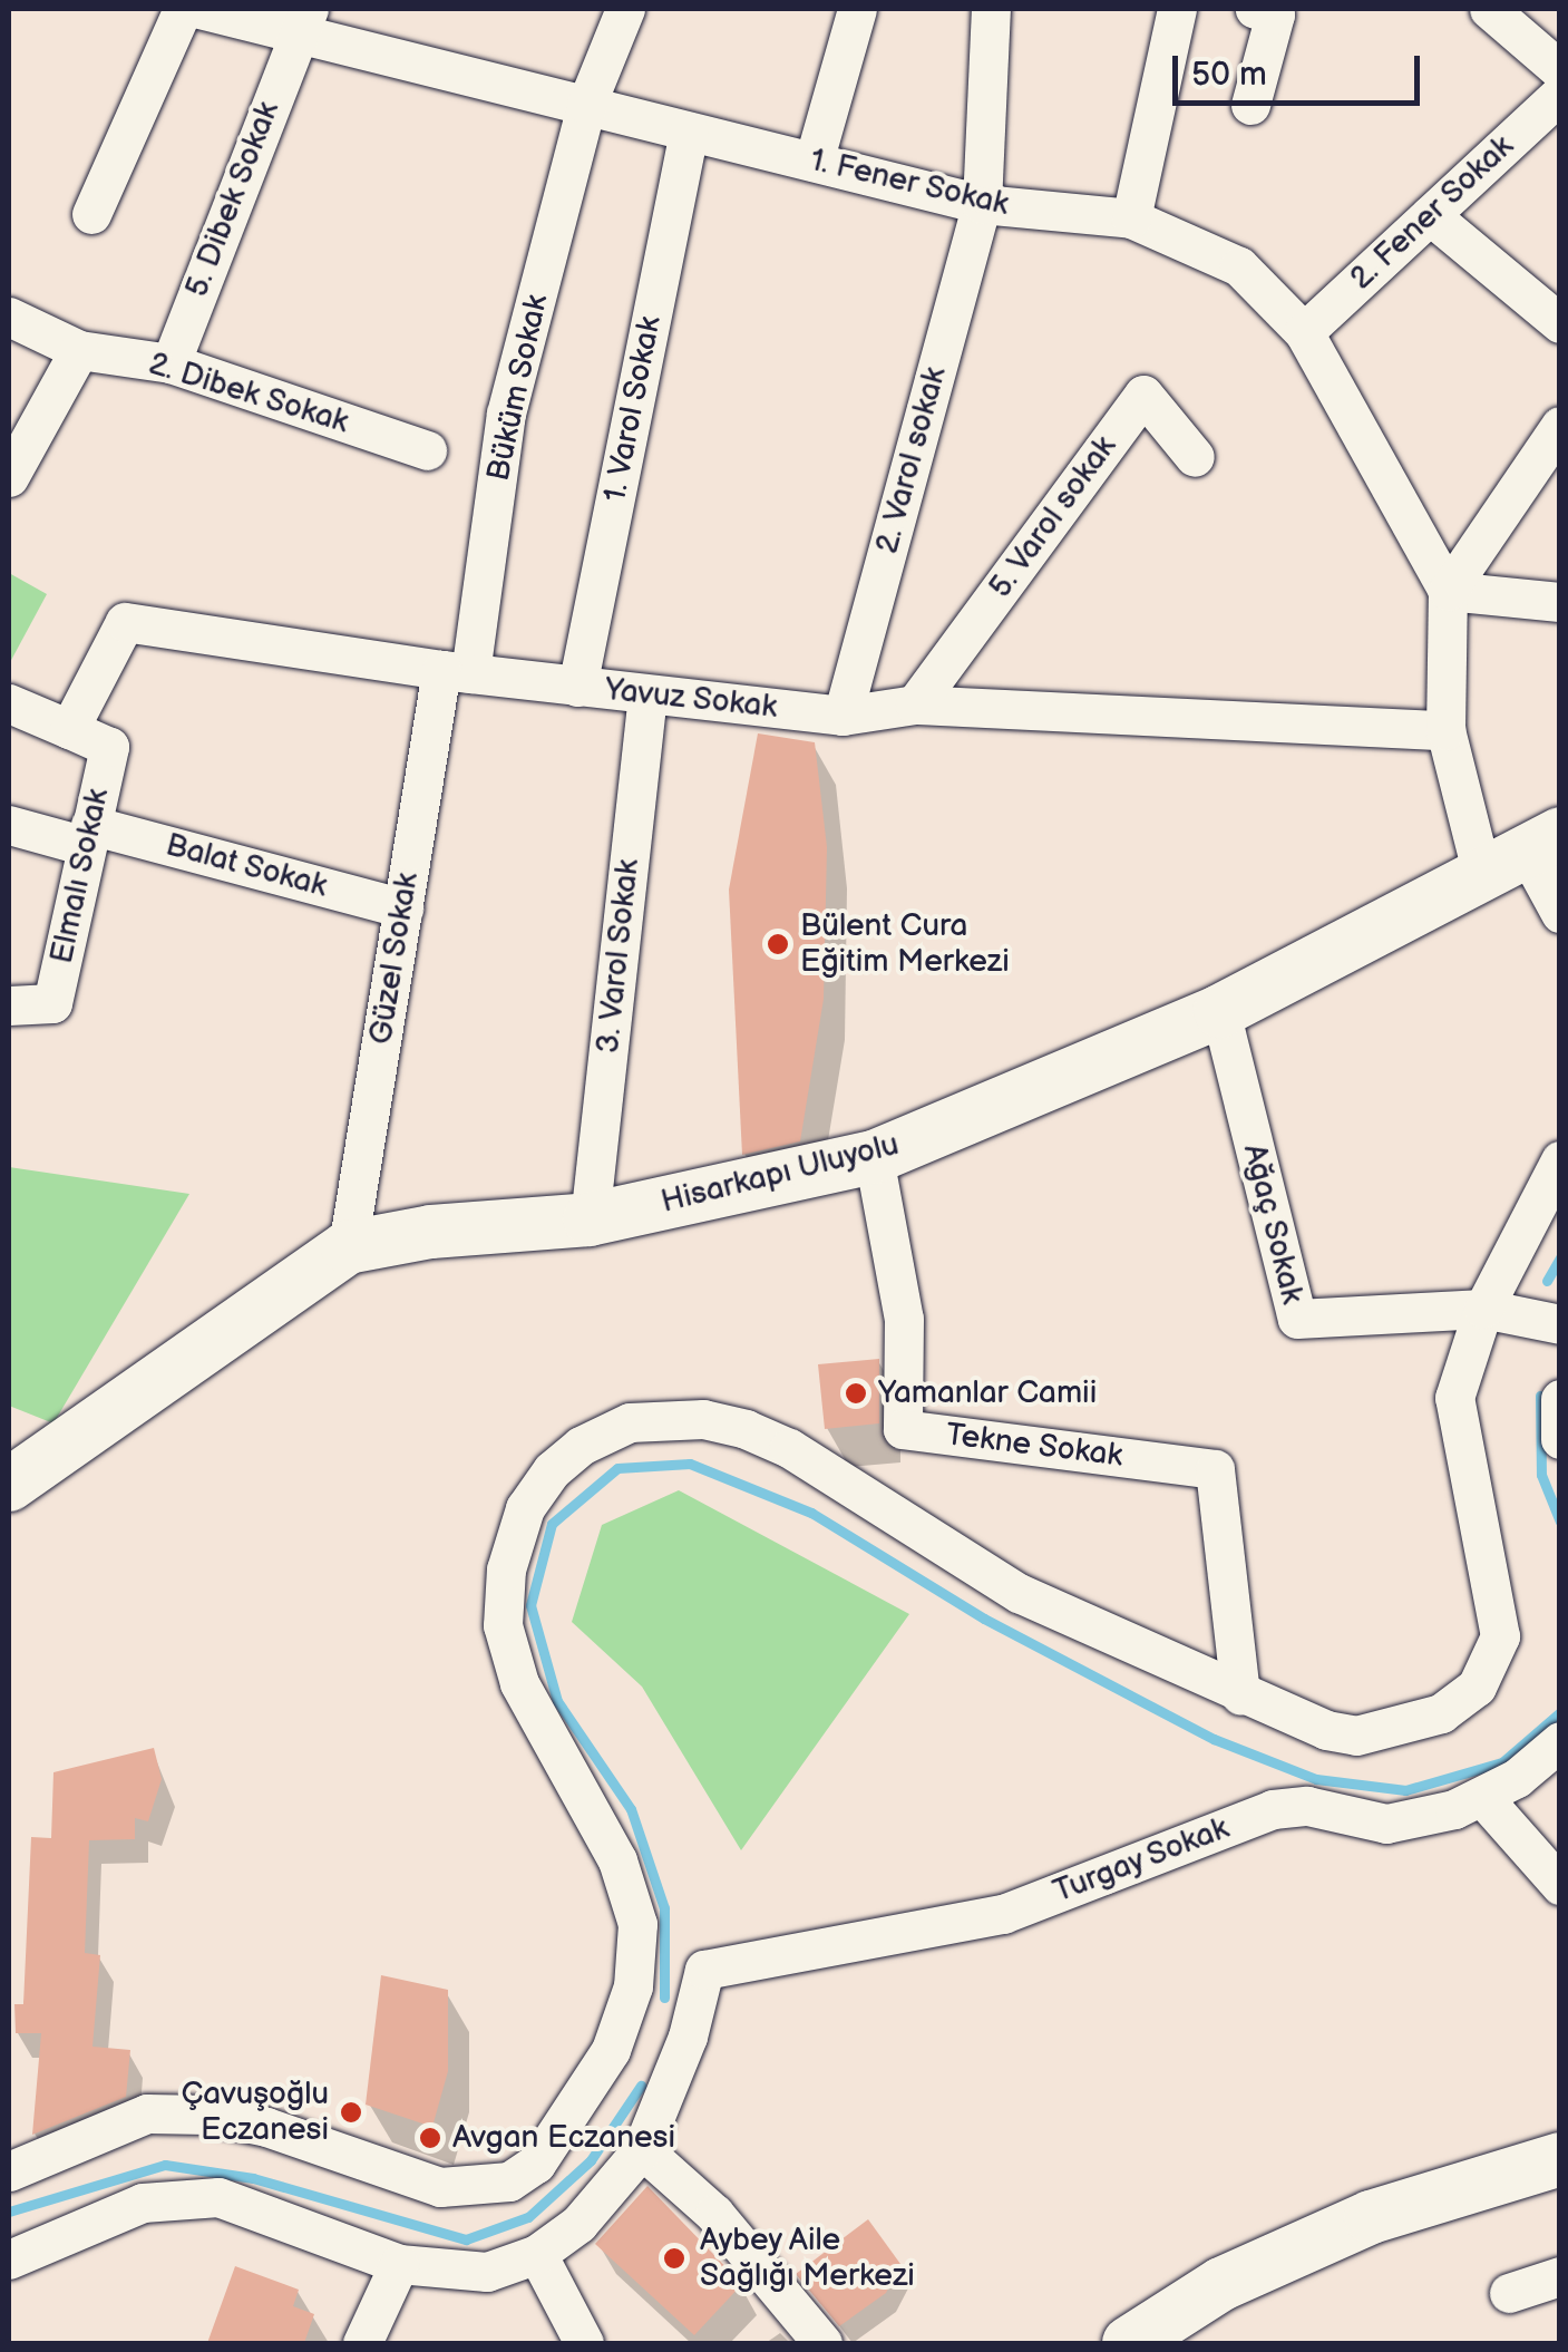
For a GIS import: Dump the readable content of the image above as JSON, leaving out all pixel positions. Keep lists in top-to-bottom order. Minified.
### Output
{"streets":{"street":["1. Fener Sokak","5. Dibek Sokak","2. Fener Sokak","Büküm Sokak","2. Dibek Sokak","1. Varol Sokak","2. Varol sokak","5. Varol sokak","Yavuz Sokak","Balat Sokak","Elmalı Sokak","3. Varol Sokak","Güzel Sokak","Hisarkapı Uluyolu","Ağaç Sokak","Tekne Sokak","Turgay Sokak"]},"crossings":[["1. Fener Sokak","5. Dibek Sokak"],["1. Fener Sokak","2. Fener Sokak"],["1. Fener Sokak","Büküm Sokak"],["1. Fener Sokak","1. Varol Sokak"],["1. Fener Sokak","2. Varol sokak"],["5. Dibek Sokak","2. Dibek Sokak"],["Büküm Sokak","Yavuz Sokak"],["Büküm Sokak","Güzel Sokak"],["1. Varol Sokak","Yavuz Sokak"],["2. Varol sokak","Yavuz Sokak"],["5. Varol sokak","Yavuz Sokak"],["Yavuz Sokak","Elmalı Sokak"],["Yavuz Sokak","3. Varol Sokak"],["Yavuz Sokak","Güzel Sokak"],["Balat Sokak","Elmalı Sokak"],["Balat Sokak","Güzel Sokak"],["3. Varol Sokak","Hisarkapı Uluyolu"],["Güzel Sokak","Hisarkapı Uluyolu"],["Hisarkapı Uluyolu","Ağaç Sokak"],["Hisarkapı Uluyolu","Tekne Sokak"]],"places":["Bülent Cura Eğitim Merkezi","Yamanlar Camii","Çavuşoğlu Eczanesi","Avgan Eczanesi","Aybey Aile Sağlığı Merkezi"],"scale_bar":"50 m"}
